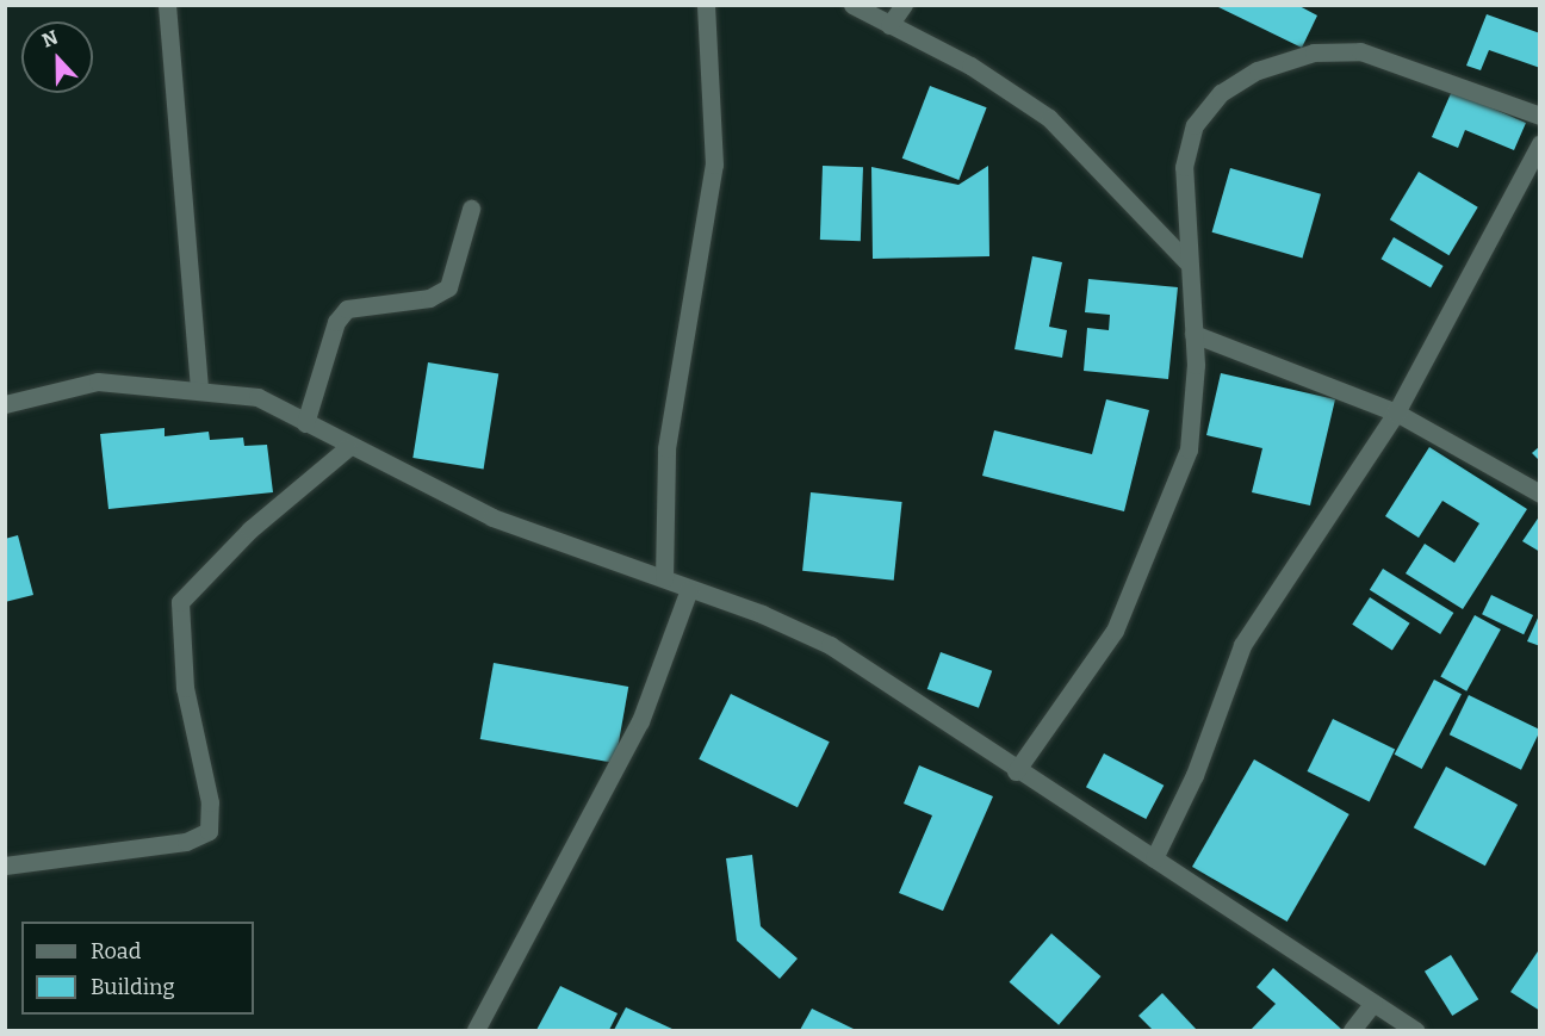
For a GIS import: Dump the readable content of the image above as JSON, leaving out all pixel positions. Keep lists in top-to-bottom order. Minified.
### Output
{"legend":["Road","Building"],"north":"top"}
